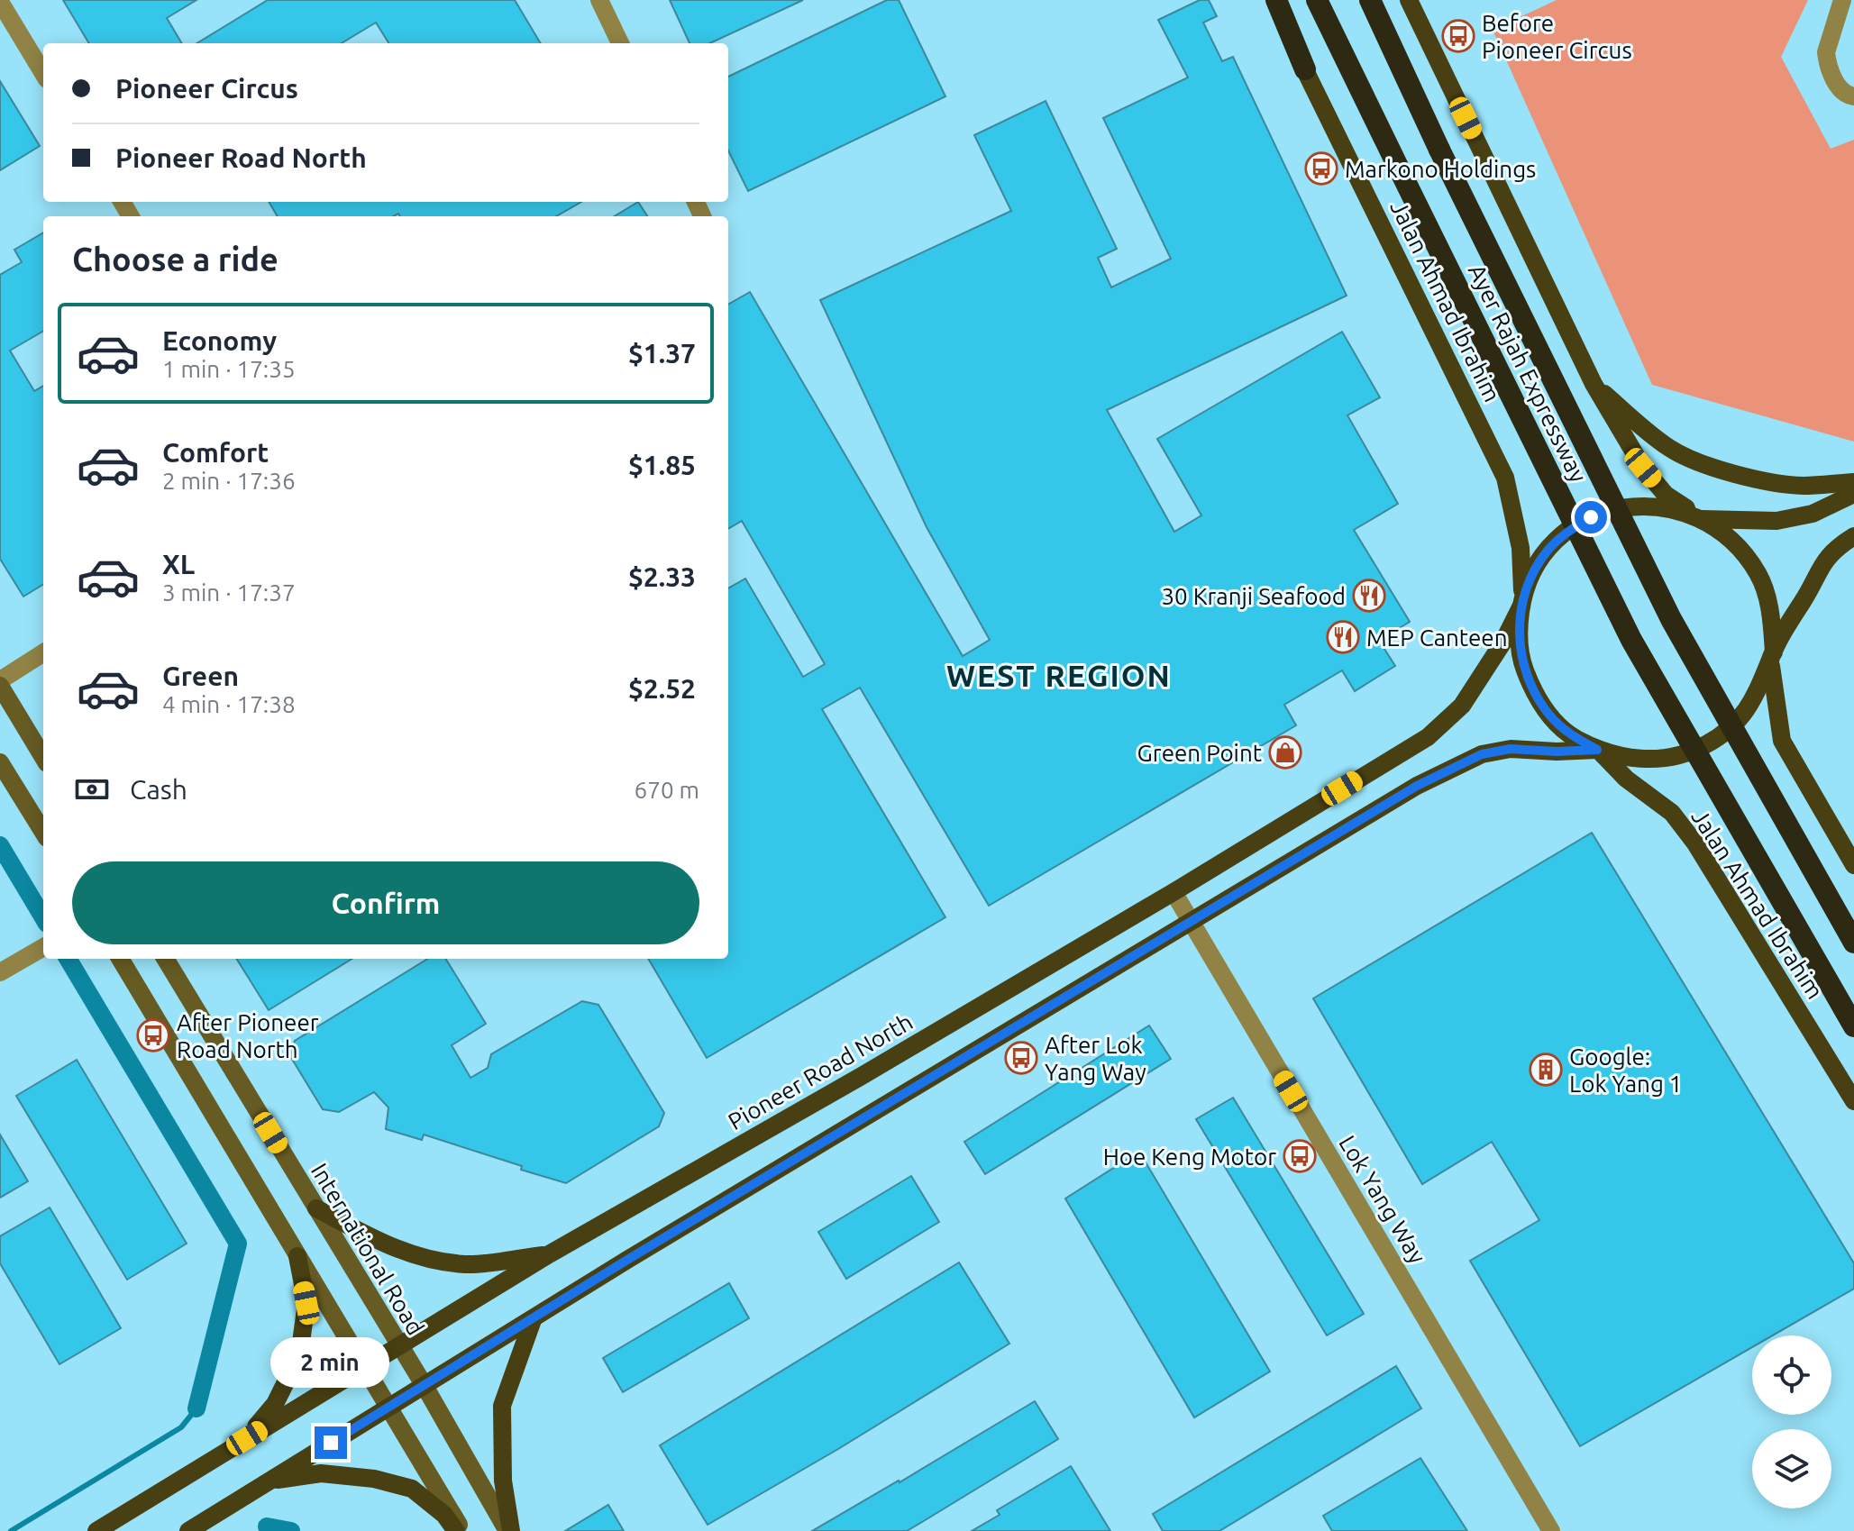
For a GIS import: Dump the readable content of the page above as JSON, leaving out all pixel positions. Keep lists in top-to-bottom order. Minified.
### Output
{"streets":{"highway":["Ayer Rajah Expressway"],"main road":["Jalan Ahmad Ibrahim","Pioneer Road North","International Road"],"street":["Lok Yang Way"]},"crossings":[["Jalan Ahmad Ibrahim","Pioneer Road North"],["Pioneer Road North","Lok Yang Way"],["Pioneer Road North","International Road"]],"districts":["WEST REGION"],"places":{"bus stop":["Before Pioneer Circus","Markono Holdings","After Pioneer Road North","After Lok Yang Way","Hoe Keng Motor"],"restaurant":["30 Kranji Seafood","MEP Canteen"],"shop":["Green Point"],"building":["Google: Lok Yang 1"]},"page":{"banner":["Pioneer Circus","Pioneer Road North"],"heading":"Choose a ride","list":[{"name":"Economy","note":"1 min · 17:35","value":"$1.37"},{"name":"Comfort","note":"2 min · 17:36","value":"$1.85"},{"name":"XL","note":"3 min · 17:37","value":"$2.33"},{"name":"Green","note":"4 min · 17:38","value":"$2.52"}],"pay":["Cash","670 m"],"buttons":"Confirm","bubble":"2 min"}}
